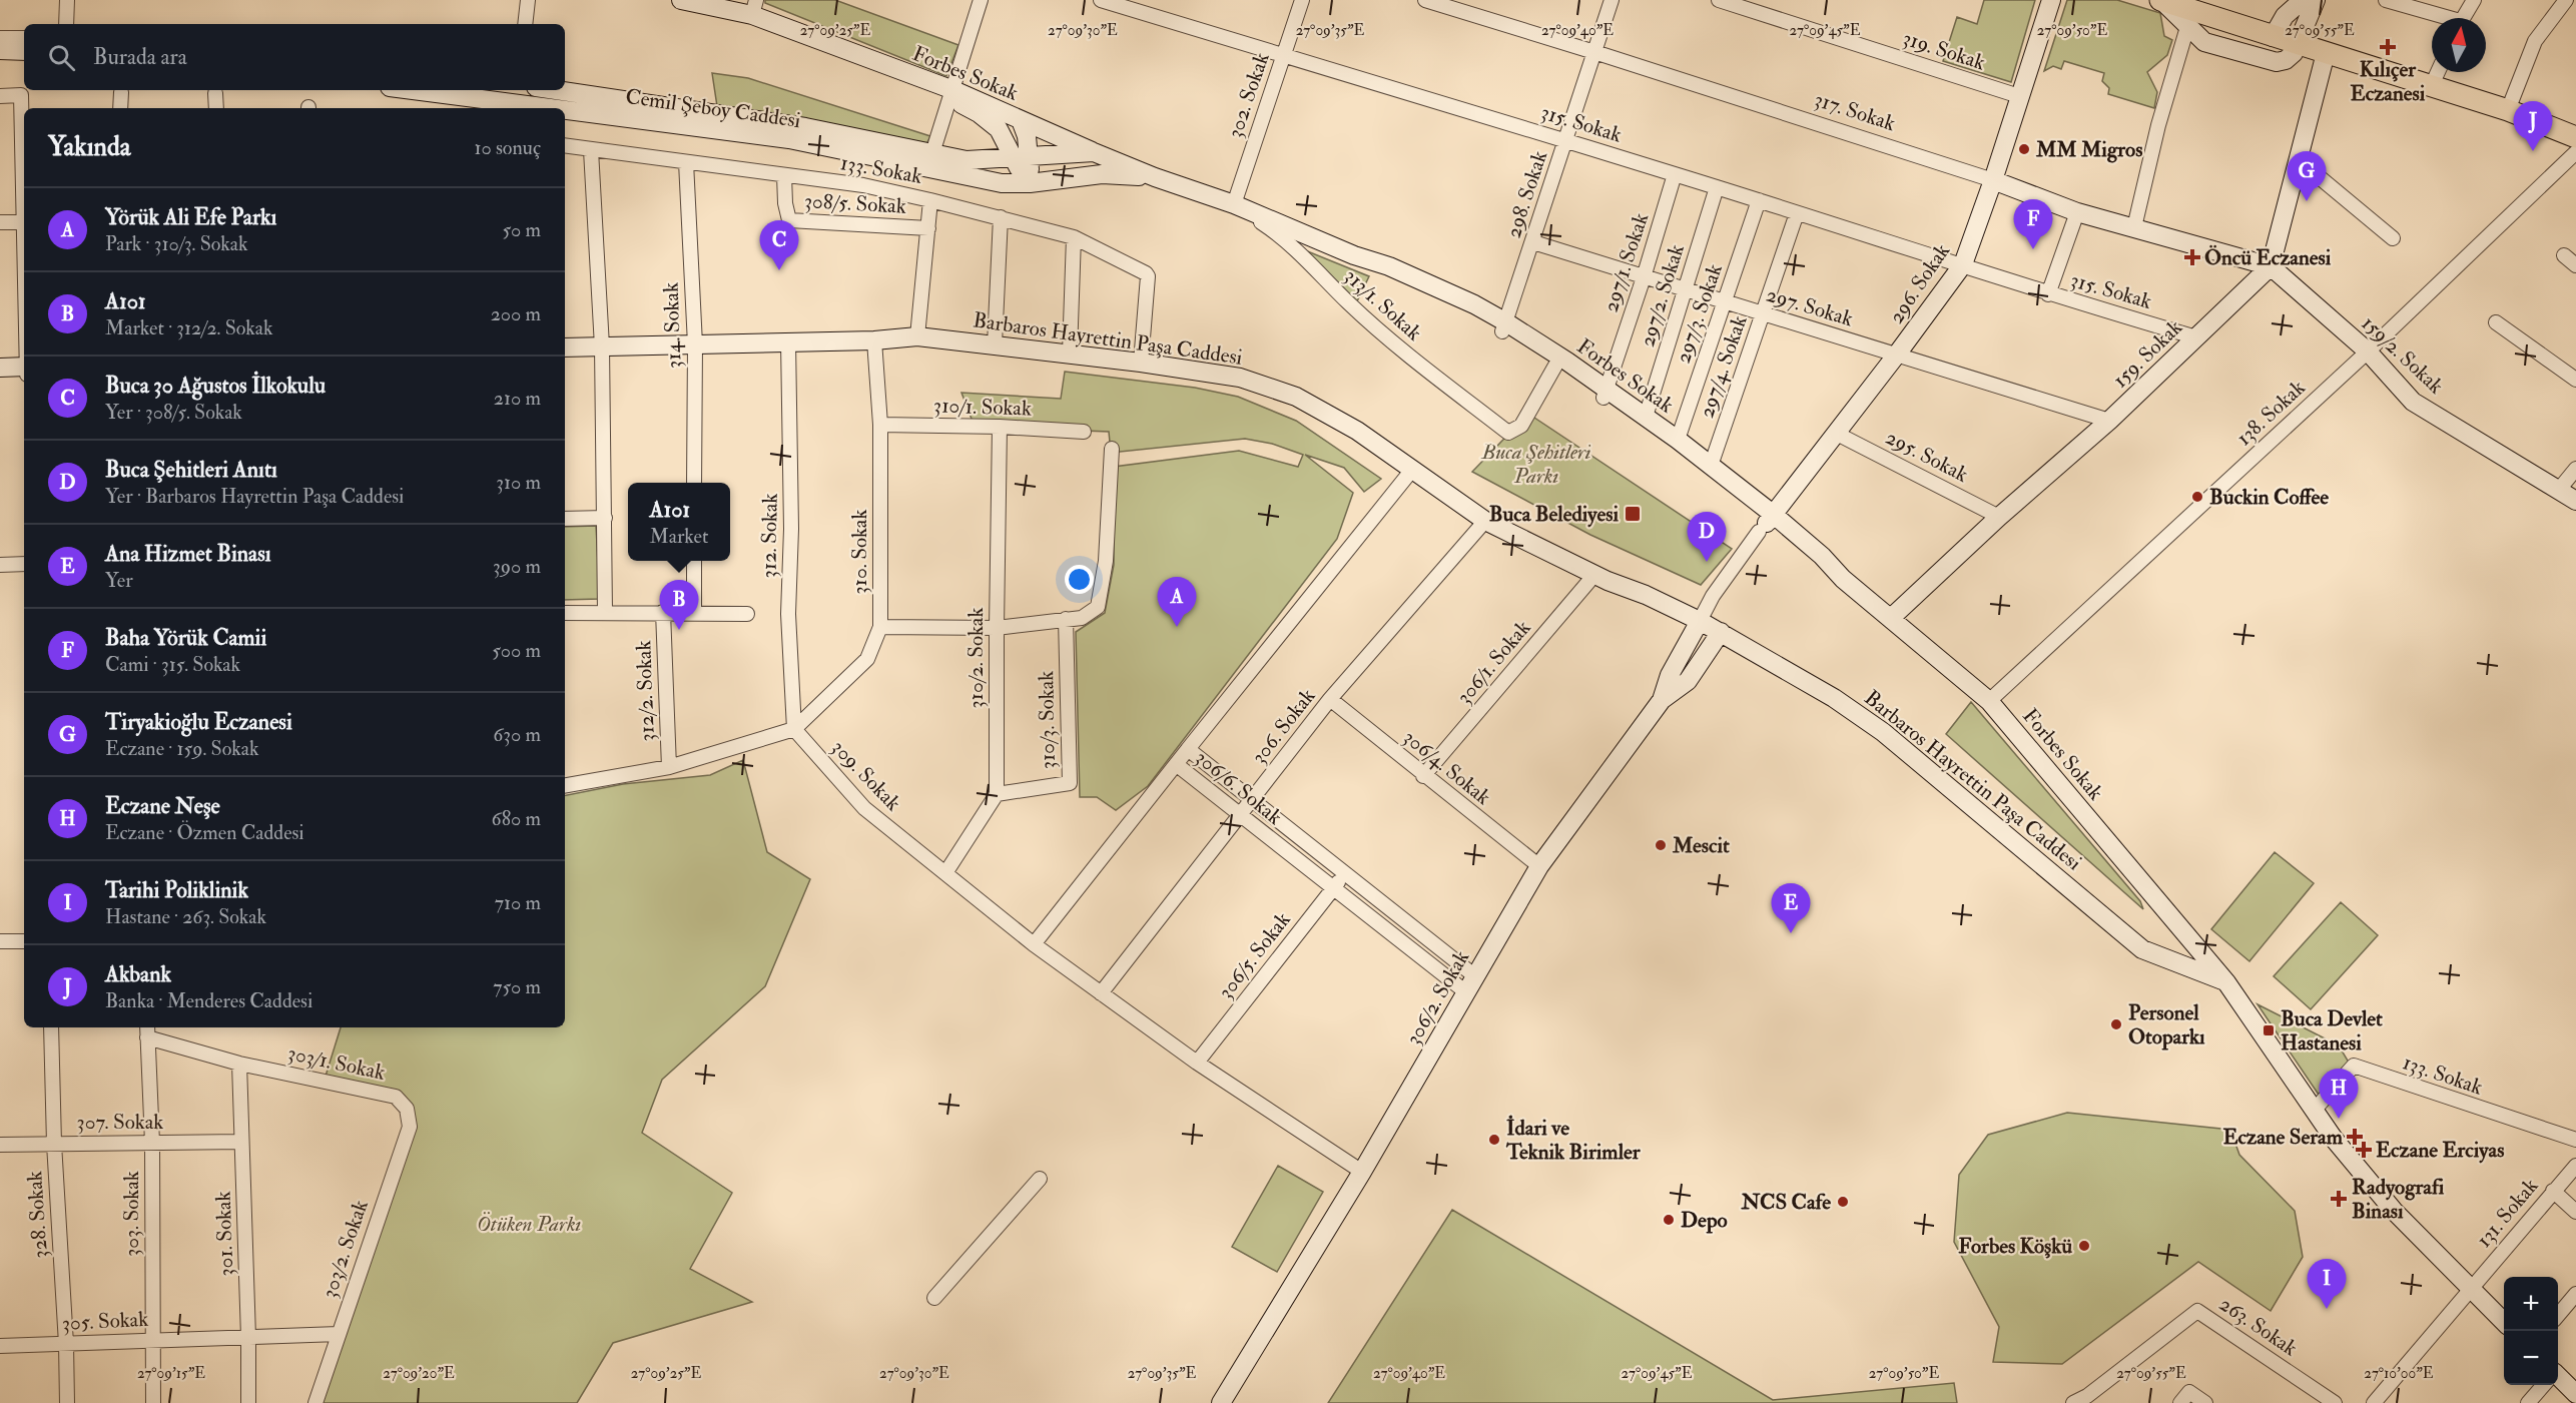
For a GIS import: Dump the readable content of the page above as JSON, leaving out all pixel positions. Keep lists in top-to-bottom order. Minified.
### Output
{"streets":{"main road":["Forbes Sokak","Cemil Şeboy Caddesi","317. Sokak","296. Sokak","Barbaros Hayrettin Paşa Caddesi","159. Sokak","159/2. Sokak","306/2. Sokak"],"street":["319. Sokak","302. Sokak","315. Sokak","133. Sokak","298. Sokak","308/5. Sokak","297/1. Sokak","297/2. Sokak","313/1. Sokak","297. Sokak","297/3. Sokak","314. Sokak","297/4. Sokak","310/1. Sokak","138. Sokak","295. Sokak","312. Sokak","310. Sokak","310/2. Sokak","306/1. Sokak","312/2. Sokak","310/3. Sokak","306. Sokak","306/4. Sokak","309. Sokak","306/6. Sokak","306/5. Sokak","303/1. Sokak","307. Sokak","131. Sokak","303. Sokak","328. Sokak","301. Sokak","303/2. Sokak","305. Sokak","263. Sokak"]},"crossings":[["319. Sokak","296. Sokak"],["Forbes Sokak","302. Sokak"],["Forbes Sokak","Cemil Şeboy Caddesi"],["Forbes Sokak","133. Sokak"],["Forbes Sokak","298. Sokak"],["Forbes Sokak","297/1. Sokak"],["Forbes Sokak","296. Sokak"],["Forbes Sokak","297/2. Sokak"],["Forbes Sokak","313/1. Sokak"],["Forbes Sokak","297/3. Sokak"],["Forbes Sokak","Barbaros Hayrettin Paşa Caddesi"],["Forbes Sokak","159. Sokak"],["Forbes Sokak","297/4. Sokak"],["Forbes Sokak","138. Sokak"],["Forbes Sokak","131. Sokak"],["302. Sokak","315. Sokak"],["302. Sokak","313/1. Sokak"],["317. Sokak","315. Sokak"],["317. Sokak","298. Sokak"],["317. Sokak","296. Sokak"],["317. Sokak","159. Sokak"],["317. Sokak","159/2. Sokak"],["315. Sokak","298. Sokak"],["315. Sokak","297/1. Sokak"],["315. Sokak","296. Sokak"],["315. Sokak","297/2. Sokak"],["315. Sokak","297/3. Sokak"],["315. Sokak","159. Sokak"],["315. Sokak","297/4. Sokak"],["133. Sokak","308/5. Sokak"],["133. Sokak","314. Sokak"],["133. Sokak","Barbaros Hayrettin Paşa Caddesi"],["298. Sokak","297. Sokak"],["297/1. Sokak","297. Sokak"],["296. Sokak","297. Sokak"],["296. Sokak","295. Sokak"],["297/2. Sokak","297. Sokak"],["297. Sokak","297/3. Sokak"],["297. Sokak","159. Sokak"],["297. Sokak","297/4. Sokak"],["314. Sokak","Barbaros Hayrettin Paşa Caddesi"],["Barbaros Hayrettin Paşa Caddesi","312. Sokak"],["Barbaros Hayrettin Paşa Caddesi","310. Sokak"],["Barbaros Hayrettin Paşa Caddesi","306/1. Sokak"],["Barbaros Hayrettin Paşa Caddesi","306. Sokak"],["Barbaros Hayrettin Paşa Caddesi","306/2. Sokak"],["159. Sokak","159/2. Sokak"],["159. Sokak","295. Sokak"],["159/2. Sokak","138. Sokak"],["310/1. Sokak","310. Sokak"],["310/1. Sokak","310/2. Sokak"],["312. Sokak","310. Sokak"],["312. Sokak","309. Sokak"],["310. Sokak","309. Sokak"],["310/2. Sokak","310/3. Sokak"],["306/1. Sokak","306/4. Sokak"],["306. Sokak","306/4. Sokak"],["306. Sokak","309. Sokak"],["306. Sokak","306/6. Sokak"],["306/4. Sokak","306/2. Sokak"],["309. Sokak","306/5. Sokak"],["309. Sokak","306/2. Sokak"],["306/6. Sokak","306/5. Sokak"],["306/6. Sokak","306/2. Sokak"],["303/1. Sokak","303. Sokak"],["303/1. Sokak","301. Sokak"],["303/1. Sokak","303/2. Sokak"],["307. Sokak","303. Sokak"],["307. Sokak","328. Sokak"],["307. Sokak","301. Sokak"],["303. Sokak","305. Sokak"],["328. Sokak","305. Sokak"],["301. Sokak","305. Sokak"],["303/2. Sokak","305. Sokak"]],"parks":["Buca Şehitleri Parkı","Ötüken Parkı"],"places":{"health":["Kılıçer Eczanesi","Öncü Eczanesi","Eczane Seram","Eczane Erciyas","Radyografi Binası"],"other":["MM Migros","Buckin Coffee","Mescit","Personel Otoparkı","İdari ve Teknik Birimler","NCS Cafe","Depo","Forbes Köşkü"],"transit":["Buca Belediyesi","Buca Devlet Hastanesi"]},"north":"top","page":{"search":"Burada ara","pins":["J","G","F","C","D","A","B","E","H","I"],"heading":["Yakında","10 sonuç"],"list":[{"mark":"A","name":"Yörük Ali Efe Parkı","note":"Park · 310/3. Sokak","value":"50 m"},{"mark":"B","name":"A101","note":"Market · 312/2. Sokak","value":"200 m"},{"mark":"C","name":"Buca 30 Ağustos İlkokulu","note":"Yer · 308/5. Sokak","value":"210 m"},{"mark":"D","name":"Buca Şehitleri Anıtı","note":"Yer · Barbaros Hayrettin Paşa Caddesi","value":"310 m"},{"mark":"E","name":"Ana Hizmet Binası","note":"Yer","value":"390 m"},{"mark":"F","name":"Baha Yörük Camii","note":"Cami · 315. Sokak","value":"500 m"},{"mark":"G","name":"Tiryakioğlu Eczanesi","note":"Eczane · 159. Sokak","value":"630 m"},{"mark":"H","name":"Eczane Neşe","note":"Eczane · Özmen Caddesi","value":"680 m"},{"mark":"I","name":"Tarihi Poliklinik","note":"Hastane · 263. Sokak","value":"710 m"},{"mark":"J","name":"Akbank","note":"Banka · Menderes Caddesi","value":"750 m"}],"popup":["A101","Market"],"map_buttons":["+","−"]},"coordinates":["27°09'25\"E","27°09'30\"E","27°09'35\"E","27°09'40\"E","27°09'45\"E","27°09'50\"E","27°09'55\"E","27°09'15\"E","27°09'20\"E","27°10'00\"E"]}
